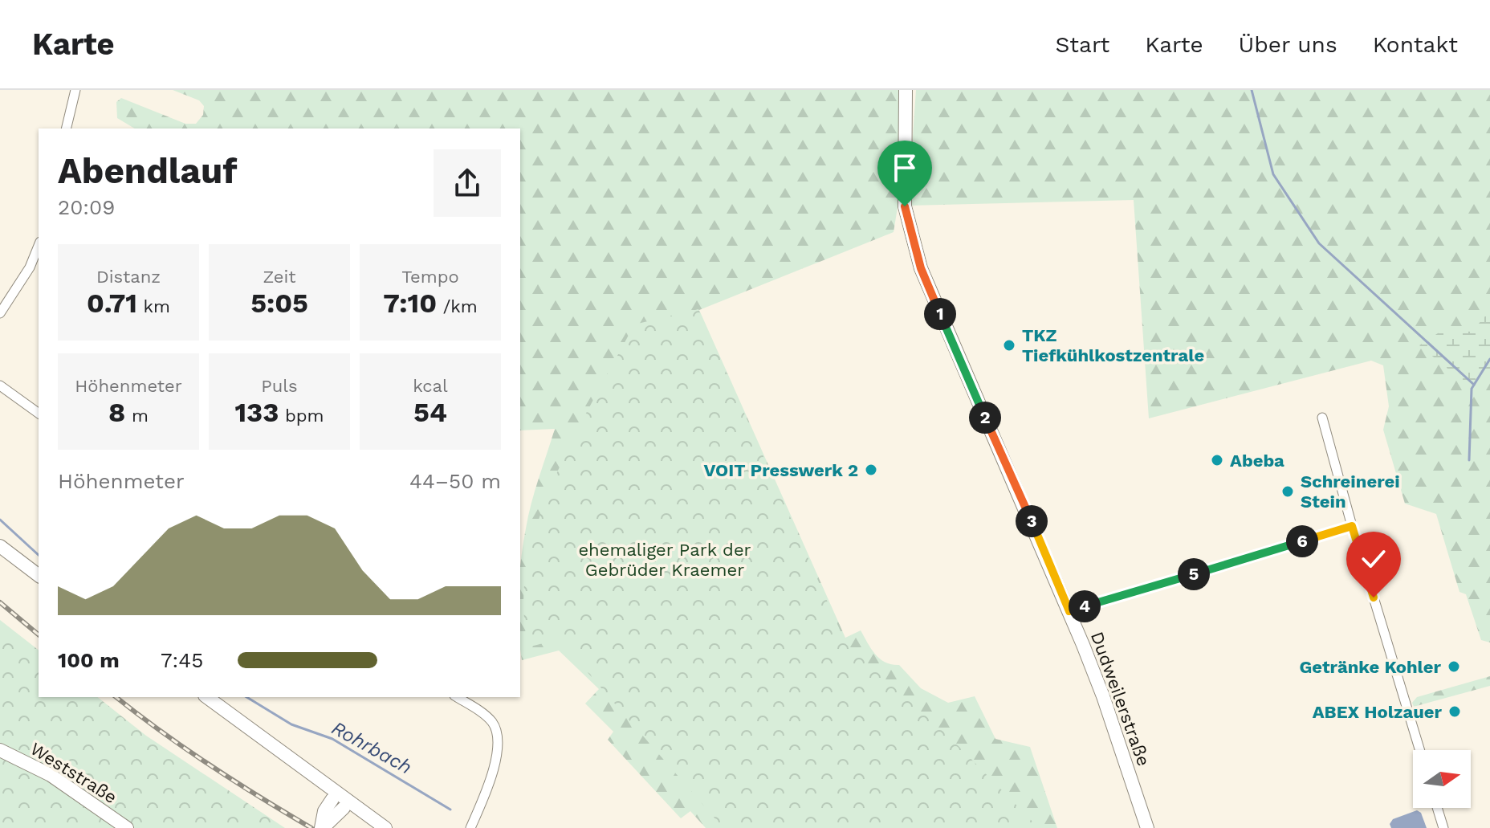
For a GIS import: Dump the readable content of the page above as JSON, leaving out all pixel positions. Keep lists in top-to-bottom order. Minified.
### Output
{"streets":{"main road":["Dudweilerstraße","Weststraße"]},"water":["Rohrbach"],"parks":["ehemaliger Park der Gebrüder Kraemer"],"places":["TKZ Tiefkühlkostzentrale","Abeba","VOIT Presswerk 2","Schreinerei Stein","Getränke Kohler","ABEX Holzauer"],"north":"right","page":{"header":"Karte","nav":["Start","Karte","Über uns","Kontakt"],"heading":["Abendlauf","20:09"],"stats":[["Distanz","0.71 km"],["Zeit","5:05"],["Tempo","7:10 /km"],["Höhenmeter","8 m"],["Puls","133 bpm"],["kcal","54"]],"pins":["1","2","3","6","5","4"],"chart":["Höhenmeter","44–50 m"],"list":[{"name":"100 m","note":"7:45"}]}}
